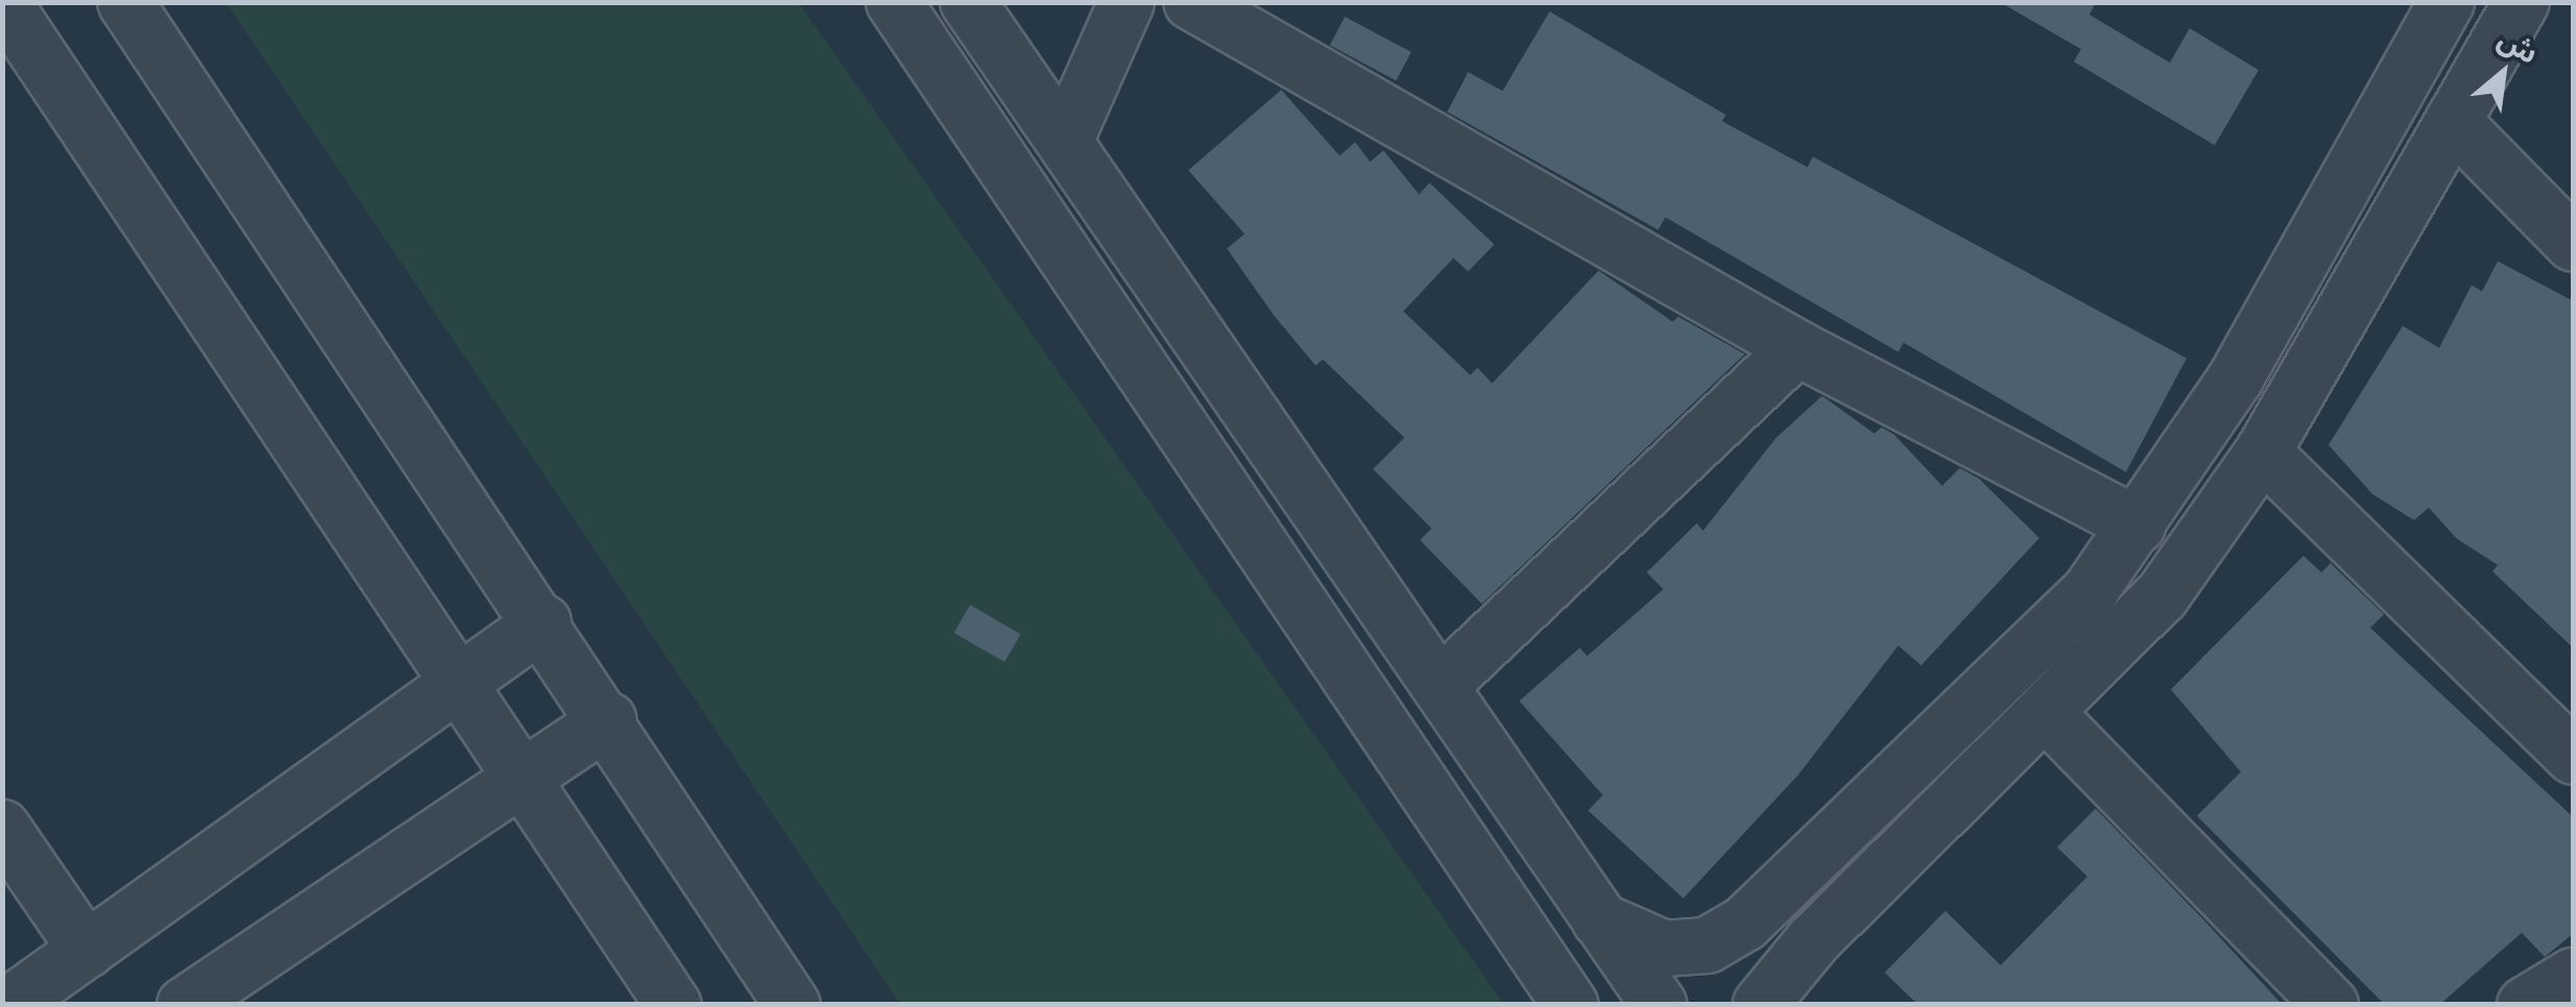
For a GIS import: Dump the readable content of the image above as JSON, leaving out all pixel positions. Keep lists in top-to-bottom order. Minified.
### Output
{"north":"top right"}
